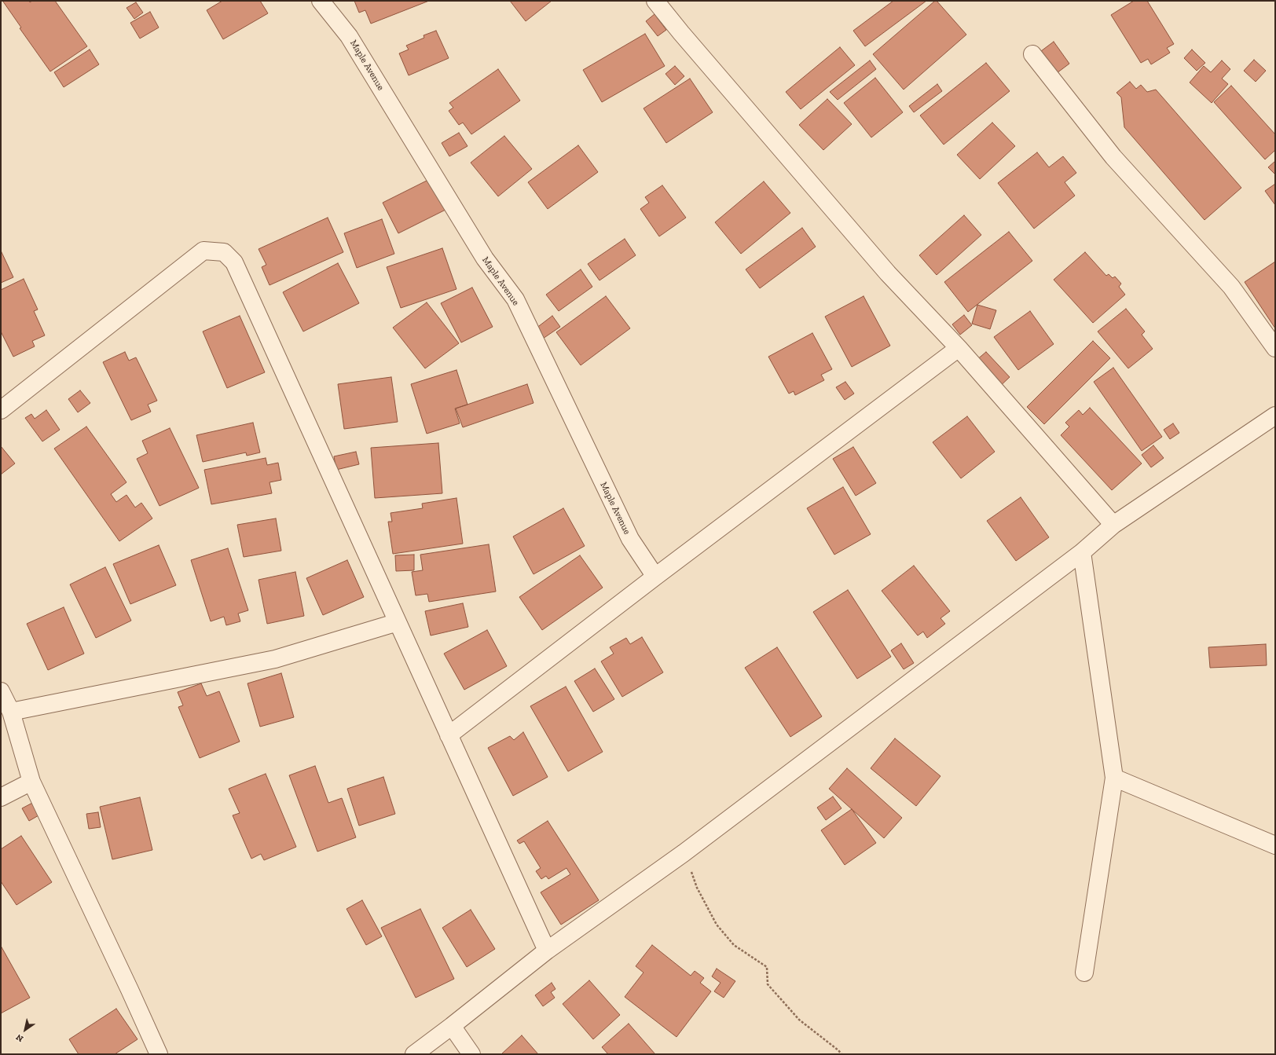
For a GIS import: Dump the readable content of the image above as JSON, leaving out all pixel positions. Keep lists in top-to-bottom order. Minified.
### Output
{"streets":{"street":["Maple Avenue"]},"north":"bottom left"}
